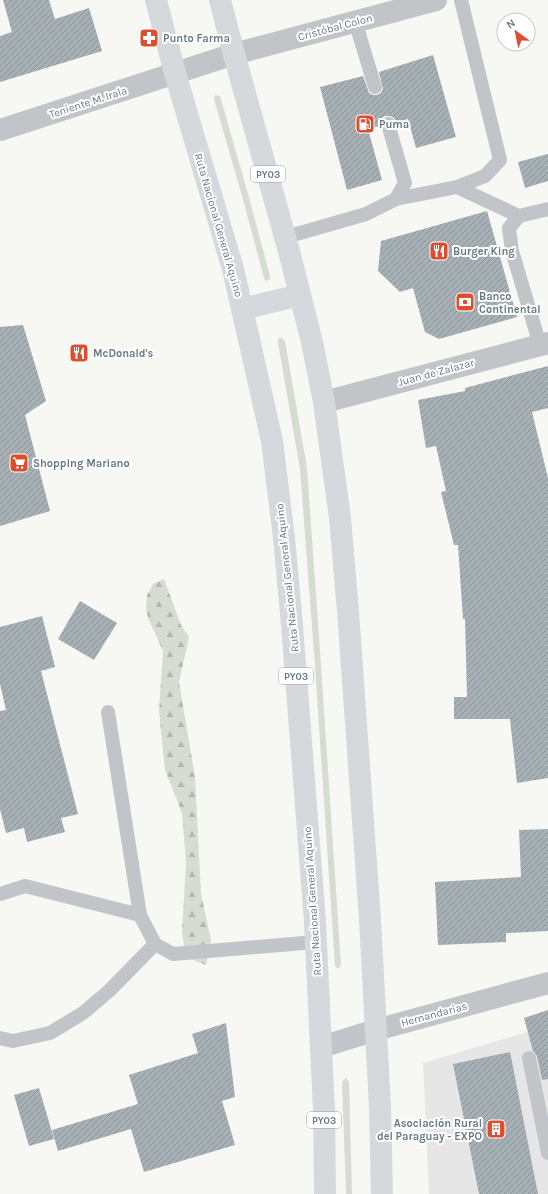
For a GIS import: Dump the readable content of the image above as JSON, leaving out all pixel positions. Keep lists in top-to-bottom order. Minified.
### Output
{"streets":{"highway":["PY03","Ruta Nacional General Aquino"],"street":["Cristóbal Colon","Teniente M. Irala","Juan de Zalazar","Hernandarias"]},"crossings":[["Cristóbal Colon","Teniente M. Irala"],["Cristóbal Colon","PY03"],["Cristóbal Colon","Ruta Nacional General Aquino"],["Teniente M. Irala","Ruta Nacional General Aquino"],["PY03","Juan de Zalazar"],["PY03","Hernandarias"],["Ruta Nacional General Aquino","Hernandarias"]],"places":{"pharmacy":["Punto Farma"],"fuel station":["Puma"],"restaurant":["Burger King","McDonald's"],"bank":["Banco Continental"],"supermarket":["Shopping Mariano"],"building":["Asociación Rural del Paraguay - EXPO"]},"north":"top left"}
